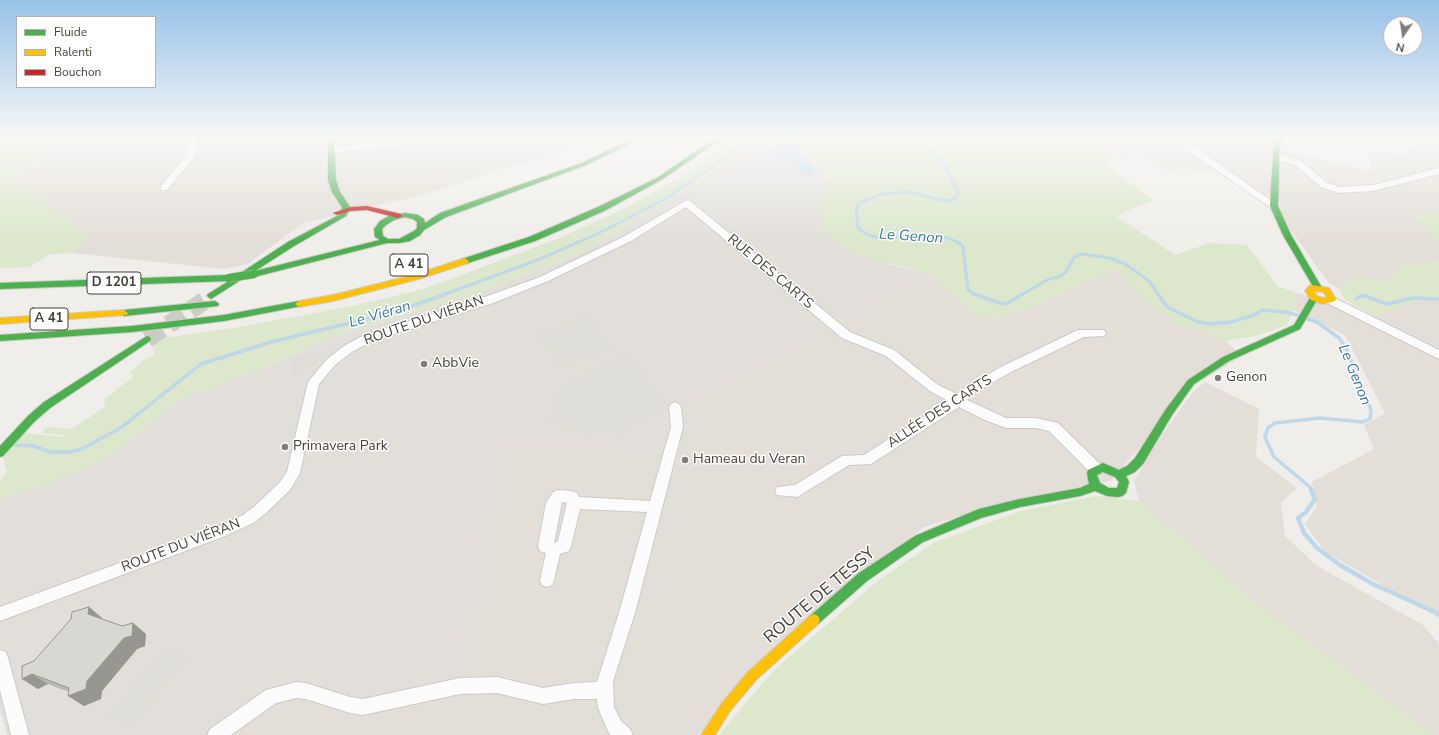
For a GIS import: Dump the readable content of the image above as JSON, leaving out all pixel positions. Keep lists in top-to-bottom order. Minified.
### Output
{"streets":{"main road":["A 41","D 1201","ROUTE DE TESSY"],"street":["RUE DES CARTS","ROUTE DU VIÉRAN","ALLÉE DES CARTS"]},"crossings":[["RUE DES CARTS","ROUTE DU VIÉRAN"],["RUE DES CARTS","ALLÉE DES CARTS"],["RUE DES CARTS","ROUTE DE TESSY"]],"water":["Le Genon","Le Viéran"],"places":["AbbVie","Genon","Primavera Park","Hameau du Veran"],"legend":["Fluide","Ralenti","Bouchon"],"north":"bottom"}
